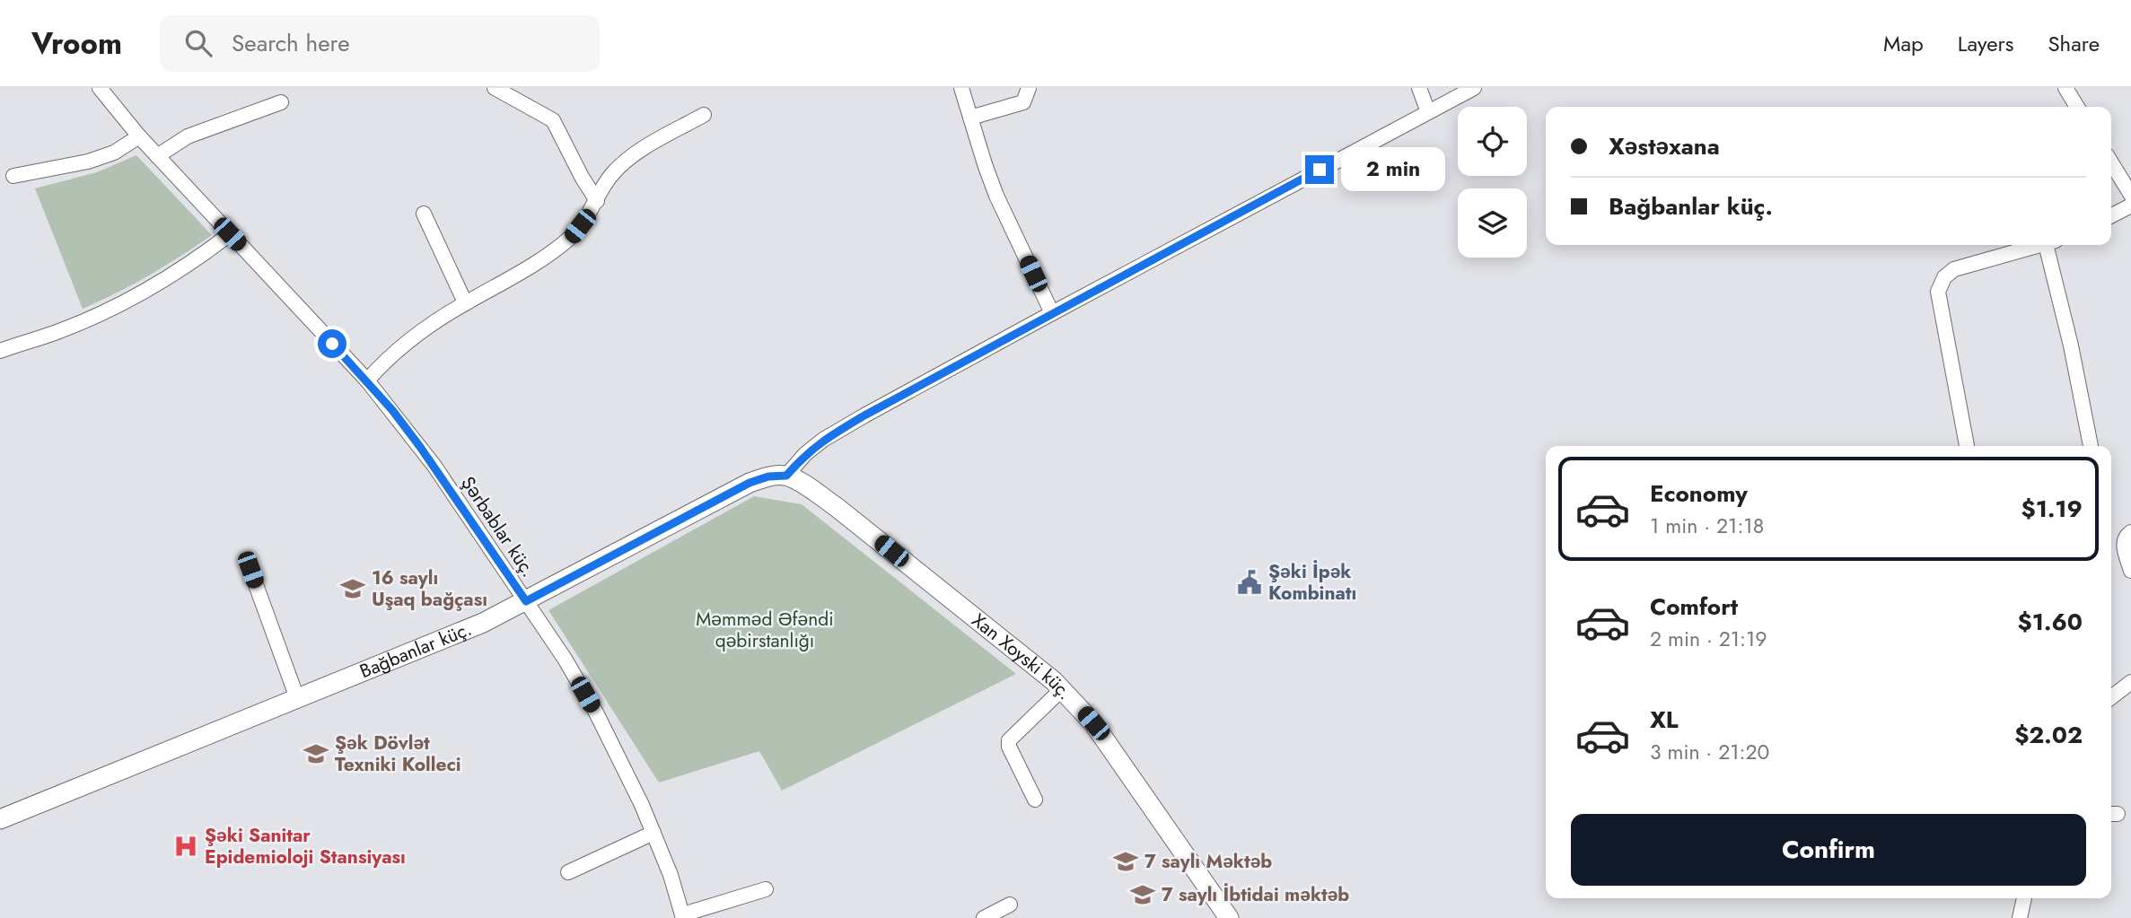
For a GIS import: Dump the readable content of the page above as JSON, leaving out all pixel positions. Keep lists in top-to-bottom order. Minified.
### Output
{"streets":{"street":["Şərbablar küç.","Bağbanlar küç.","Xan Xoyski küç."]},"crossings":[["Şərbablar küç.","Bağbanlar küç."],["Bağbanlar küç.","Xan Xoyski küç."]],"parks":["Məmməd Əfəndi qəbirstanlığı"],"places":{"public building":["Şəki İpək Kombinatı"],"school or university":["16 saylı Uşaq bağçası","Şək Dövlət Texniki Kolleci","7 saylı Məktəb","7 saylı İbtidai məktəb"],"hospital":["Şəki Sanitar Epidemioloji Stansiyası"]},"page":{"header":"Vroom","search":"Search here","nav":["Map","Layers","Share"],"banner":["Xəstəxana","Bağbanlar küç."],"bubble":"2 min","list":[{"name":"Economy","note":"1 min · 21:18","value":"$1.19"},{"name":"Comfort","note":"2 min · 21:19","value":"$1.60"},{"name":"XL","note":"3 min · 21:20","value":"$2.02"}],"buttons":"Confirm"}}
